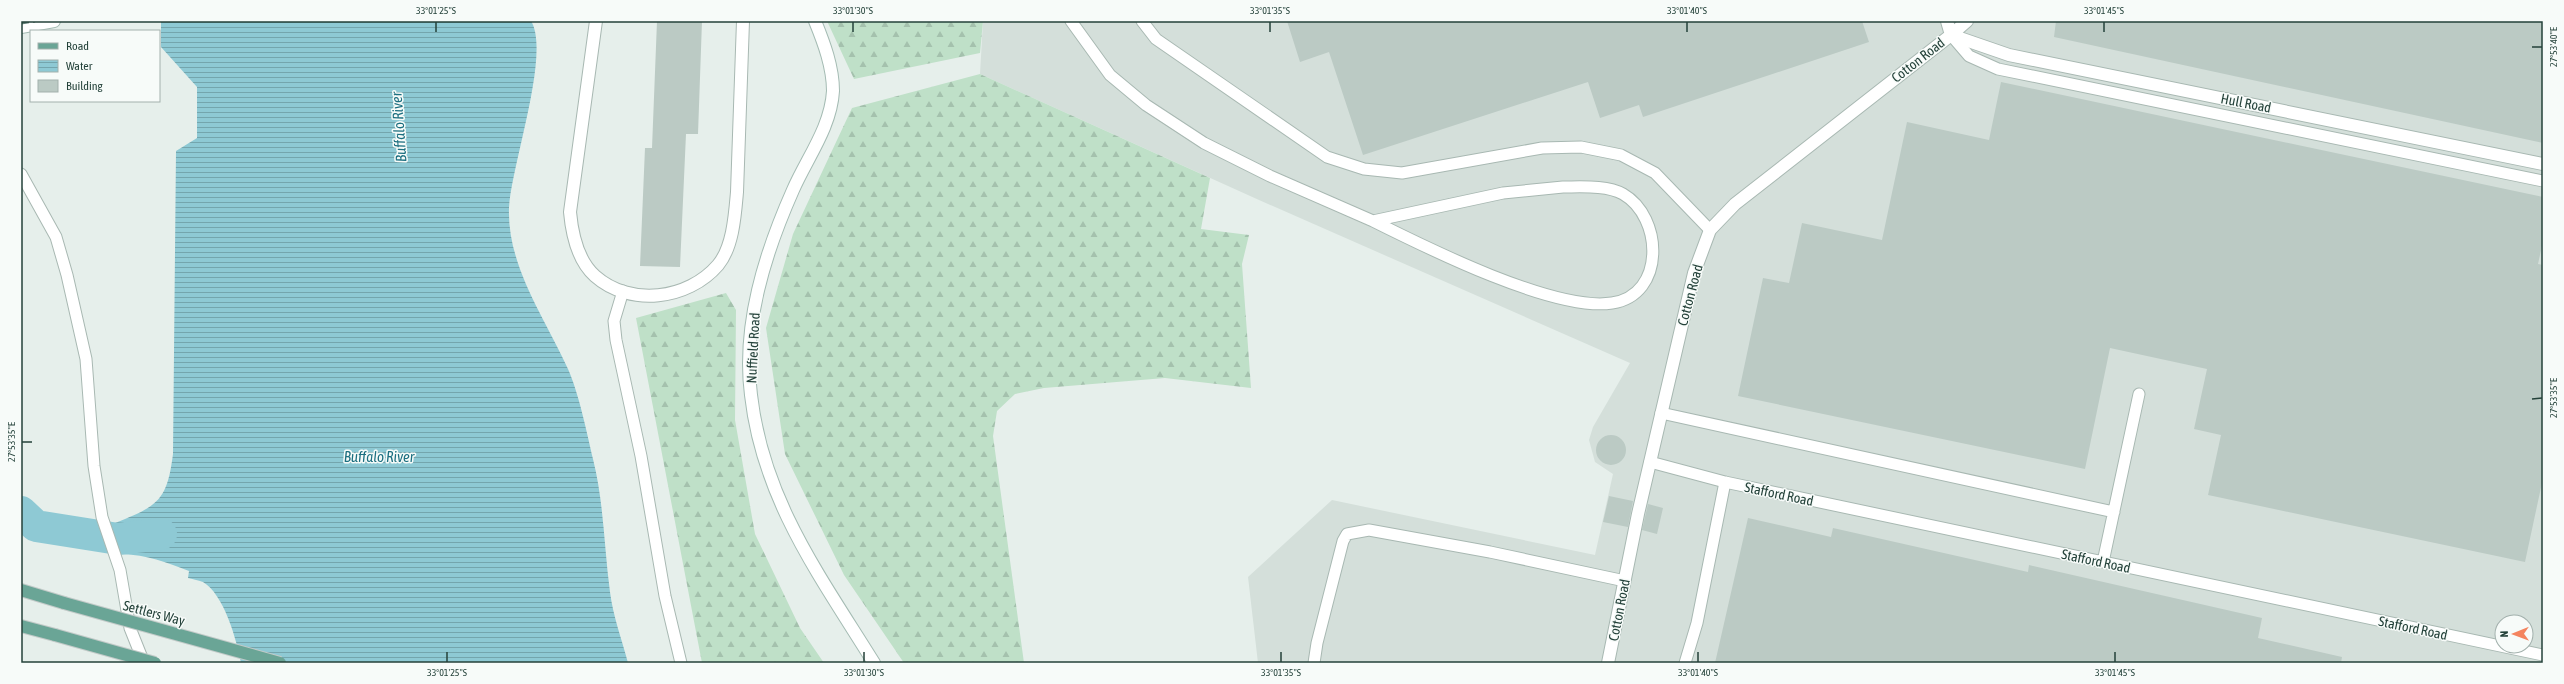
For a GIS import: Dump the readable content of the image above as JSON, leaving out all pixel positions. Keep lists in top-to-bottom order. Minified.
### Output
{"streets":{"main road":["Settlers Way"],"street":["Cotton Road","Hull Road","Nuffield Road"],"lane":["Stafford Road"]},"crossings":[["Cotton Road","Hull Road"],["Cotton Road","Stafford Road"]],"water":["Buffalo River"],"legend":["Road","Water","Building"],"north":"left","coordinates":["33°01'25\"S","33°01'30\"S","33°01'35\"S","33°01'40\"S","33°01'45\"S","27°53'40\"E","27°53'35\"E"]}
